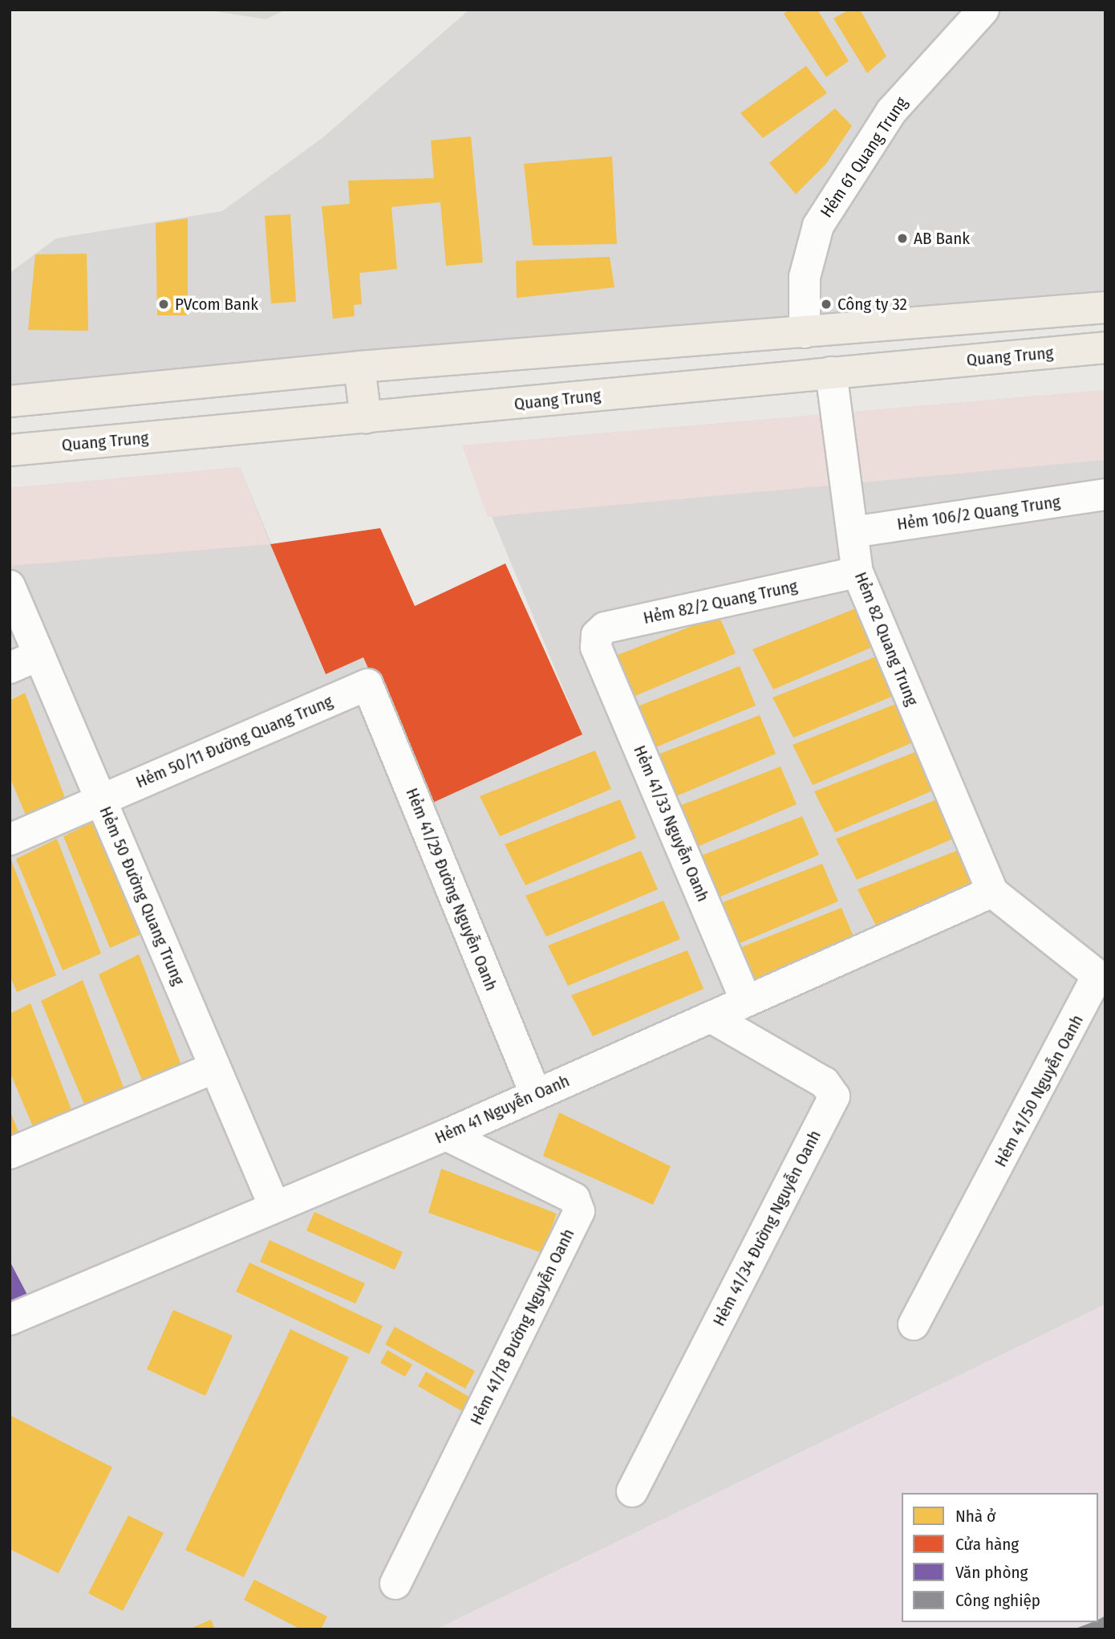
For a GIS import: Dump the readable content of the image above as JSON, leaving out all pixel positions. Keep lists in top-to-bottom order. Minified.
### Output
{"streets":{"main road":["Quang Trung"],"street":["Hẻm 61 Quang Trung","Hẻm 106/2 Quang Trung","Hẻm 82/2 Quang Trung","Hẻm 82 Quang Trung","Hẻm 50/11 Đường Quang Trung","Hẻm 41/33 Nguyễn Oanh","Hẻm 41/29 Đường Nguyễn Oanh","Hẻm 50 Đường Quang Trung","Hẻm 41/50 Nguyễn Oanh","Hẻm 41 Nguyễn Oanh","Hẻm 41/34 Đường Nguyễn Oanh","Hẻm 41/18 Đường Nguyễn Oanh"]},"crossings":[["Quang Trung","Hẻm 82 Quang Trung"],["Hẻm 106/2 Quang Trung","Hẻm 82 Quang Trung"],["Hẻm 82/2 Quang Trung","Hẻm 82 Quang Trung"],["Hẻm 82/2 Quang Trung","Hẻm 41/33 Nguyễn Oanh"],["Hẻm 82 Quang Trung","Hẻm 41/50 Nguyễn Oanh"],["Hẻm 82 Quang Trung","Hẻm 41 Nguyễn Oanh"],["Hẻm 50/11 Đường Quang Trung","Hẻm 41/29 Đường Nguyễn Oanh"],["Hẻm 50/11 Đường Quang Trung","Hẻm 50 Đường Quang Trung"],["Hẻm 41/33 Nguyễn Oanh","Hẻm 41 Nguyễn Oanh"],["Hẻm 41/29 Đường Nguyễn Oanh","Hẻm 41 Nguyễn Oanh"],["Hẻm 50 Đường Quang Trung","Hẻm 41 Nguyễn Oanh"],["Hẻm 41/50 Nguyễn Oanh","Hẻm 41 Nguyễn Oanh"],["Hẻm 41 Nguyễn Oanh","Hẻm 41/34 Đường Nguyễn Oanh"],["Hẻm 41 Nguyễn Oanh","Hẻm 41/18 Đường Nguyễn Oanh"]],"places":["AB Bank","PVcom Bank","Công ty 32"],"legend":["Nhà ở","Cửa hàng","Văn phòng","Công nghiệp"]}
